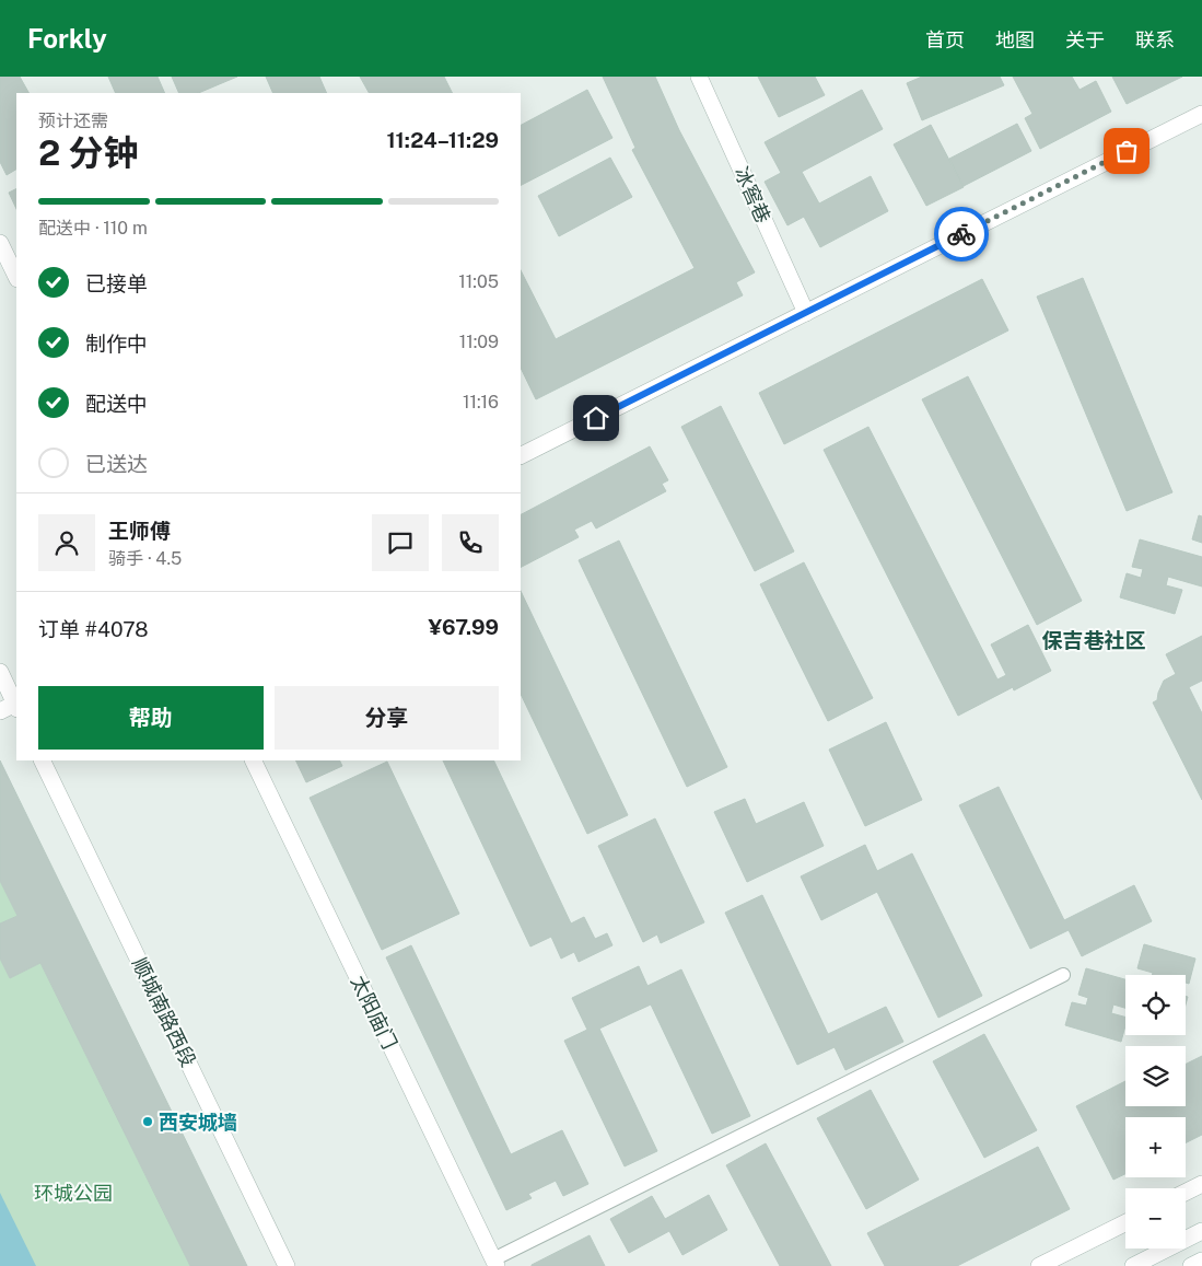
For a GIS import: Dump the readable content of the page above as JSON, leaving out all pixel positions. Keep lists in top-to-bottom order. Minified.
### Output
{"streets":{"street":["冰窖巷","顺城南路西段","太阳庙门"]},"districts":["保吉巷社区"],"parks":["环城公园"],"places":["西安城墙"],"page":{"header":"Forkly","nav":["首页","地图","关于","联系"],"heading":["2 分钟","预计还需","11:24–11:29"],"panel":["王师傅","骑手 · 4.5","订单 #4078","¥67.99"],"bar":"配送中 · 110 m","list":[["已接单","11:05"],["制作中","11:09"],["配送中","11:16"],"已送达"],"buttons":["帮助","分享"],"map_buttons":["+","−"]}}
